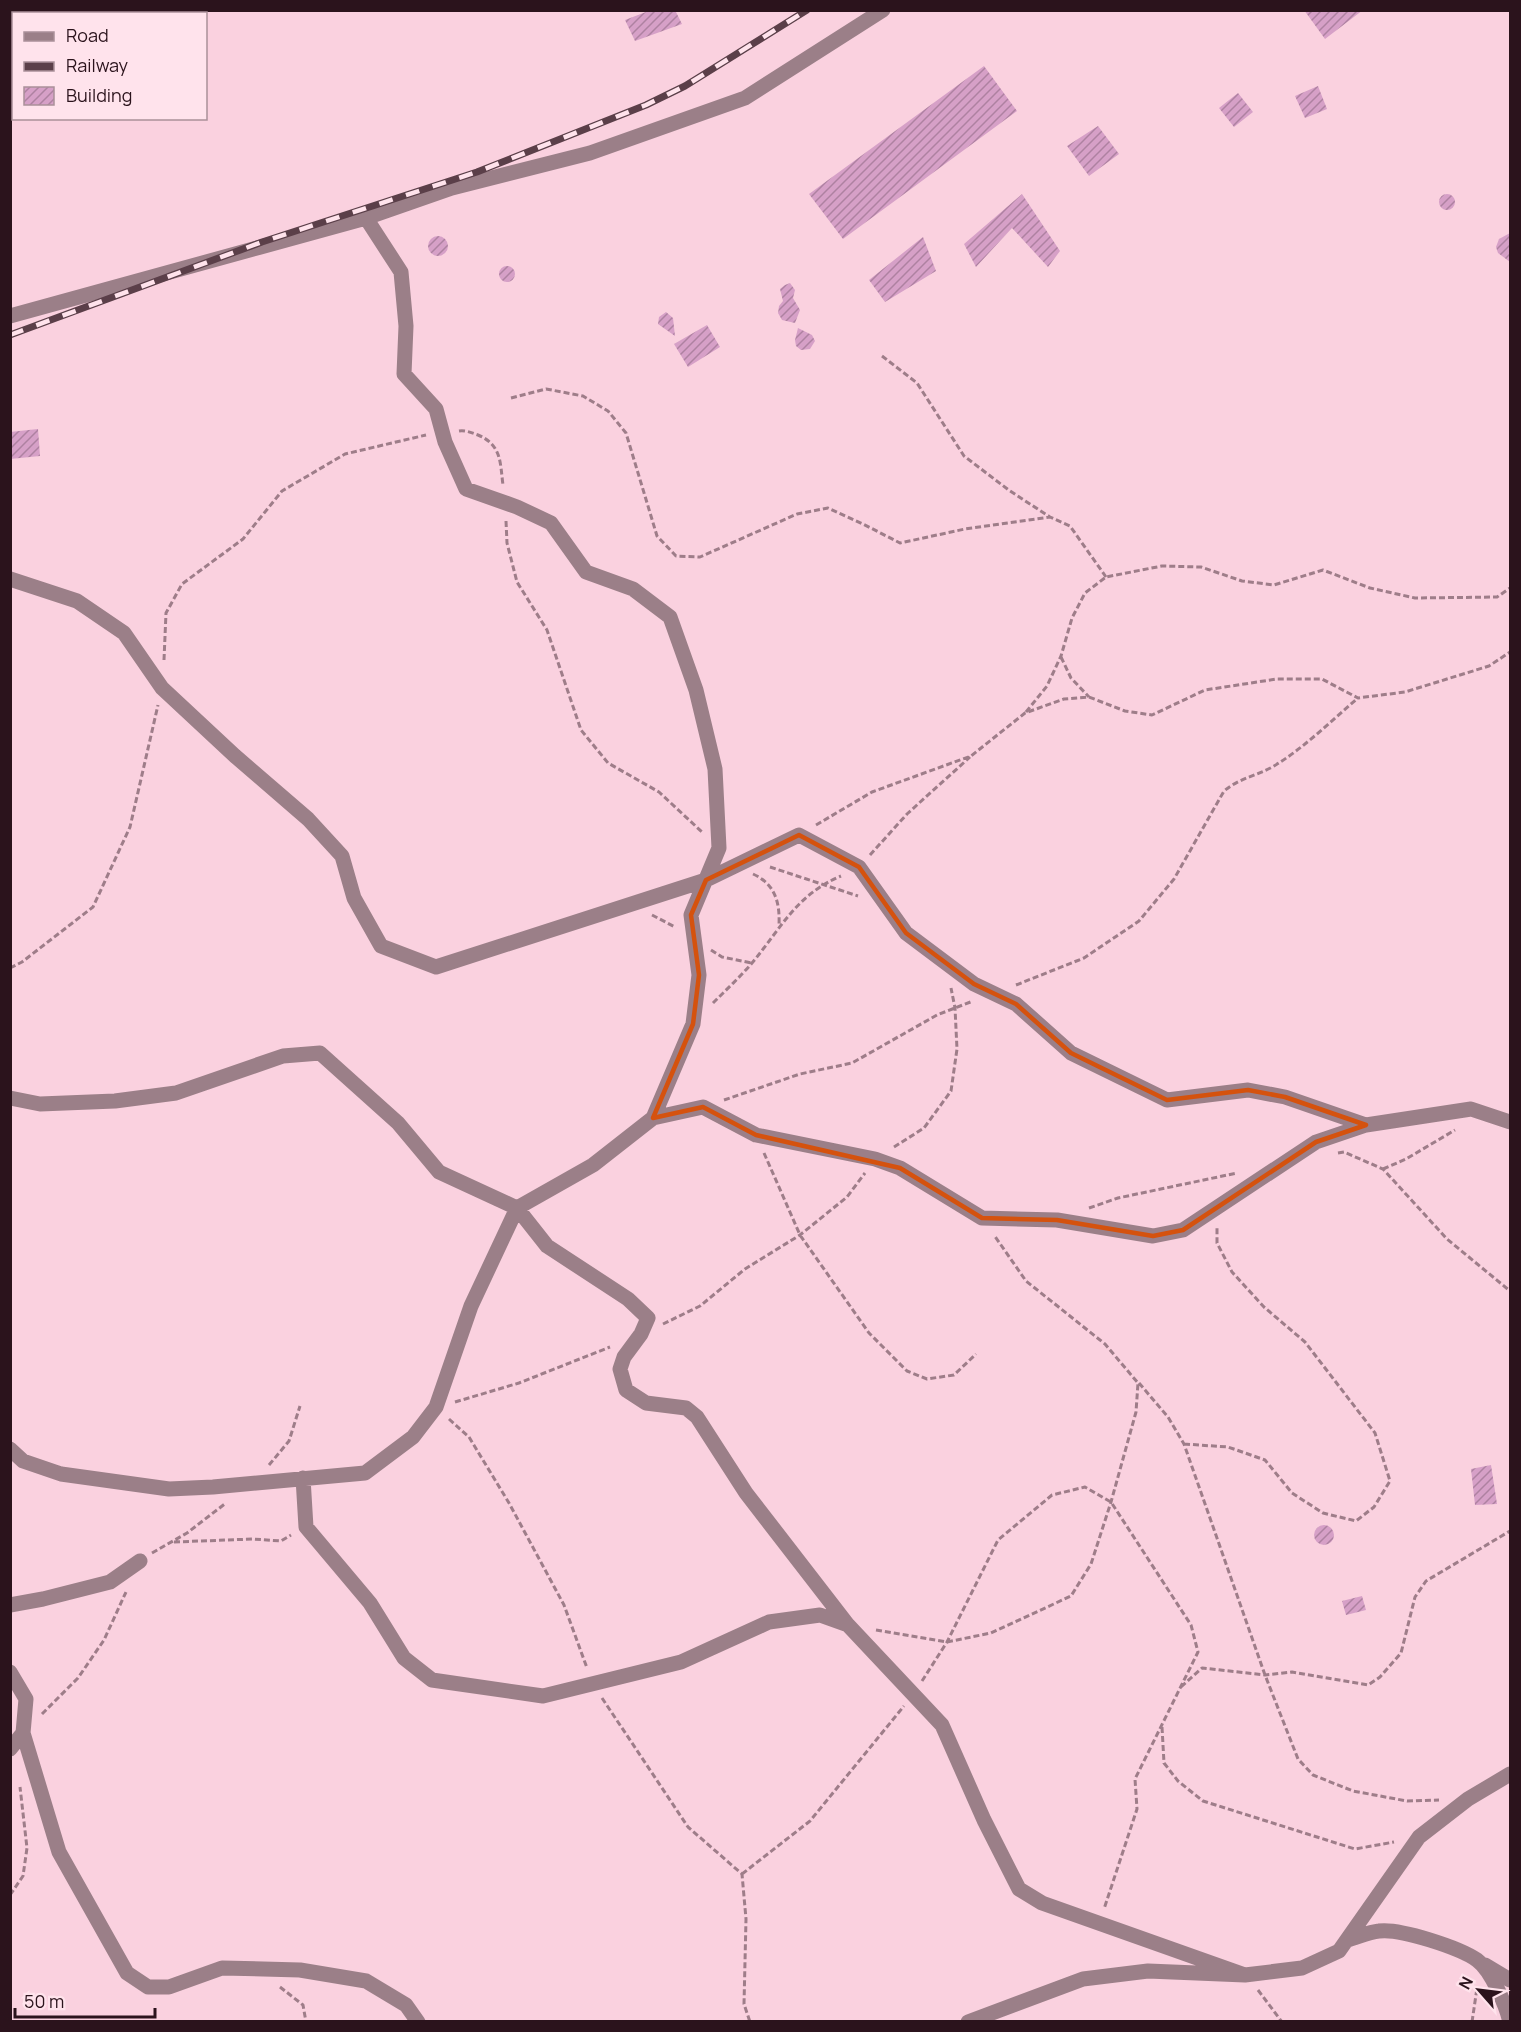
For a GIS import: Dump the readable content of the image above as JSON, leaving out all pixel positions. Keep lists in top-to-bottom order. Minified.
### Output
{"legend":["Road","Railway","Building"],"scale_bar":"50 m","north":"top left"}
